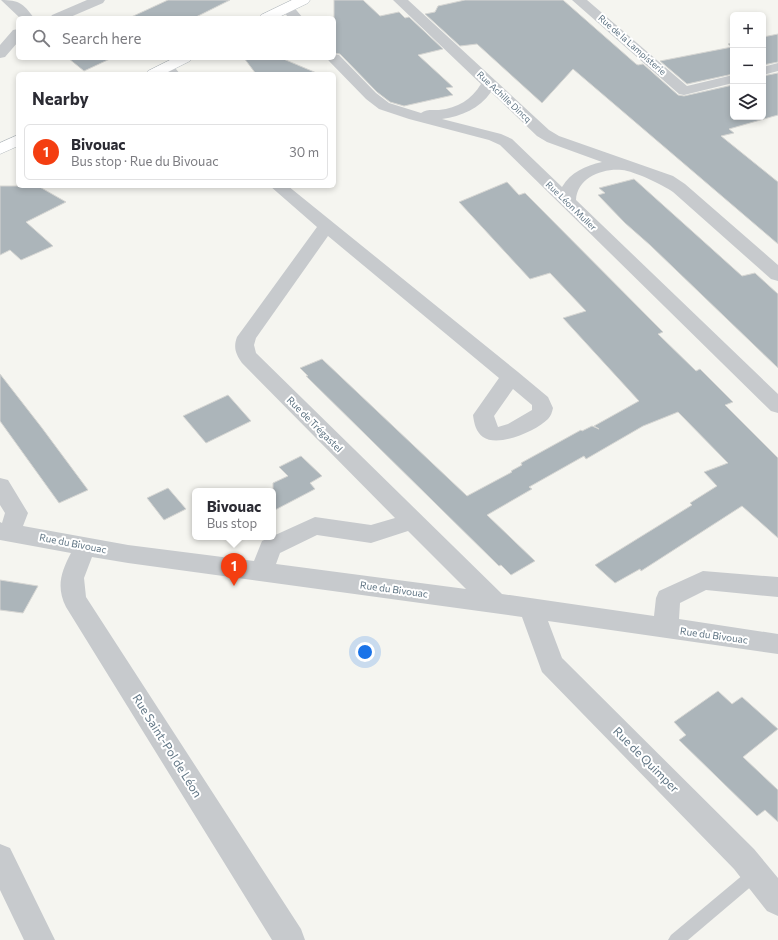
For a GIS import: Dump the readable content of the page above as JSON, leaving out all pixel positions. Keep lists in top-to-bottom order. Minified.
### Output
{"streets":{"street":["Rue de la Lampisterie","Rue Achille Dincq","Rue Léon Muller","Rue de Trégastel","Rue du Bivouac","Rue Saint-Pol de Léon","Rue de Quimper"]},"crossings":[["Rue Achille Dincq","Rue Léon Muller"],["Rue de Trégastel","Rue du Bivouac"],["Rue du Bivouac","Rue Saint-Pol de Léon"],["Rue du Bivouac","Rue de Quimper"]],"page":{"map_buttons":["+","−"],"search":"Search here","heading":"Nearby","list":[{"mark":"1","name":"Bivouac","note":"Bus stop · Rue du Bivouac","value":"30 m"}],"popup":["Bivouac","Bus stop"],"pins":"1"}}
